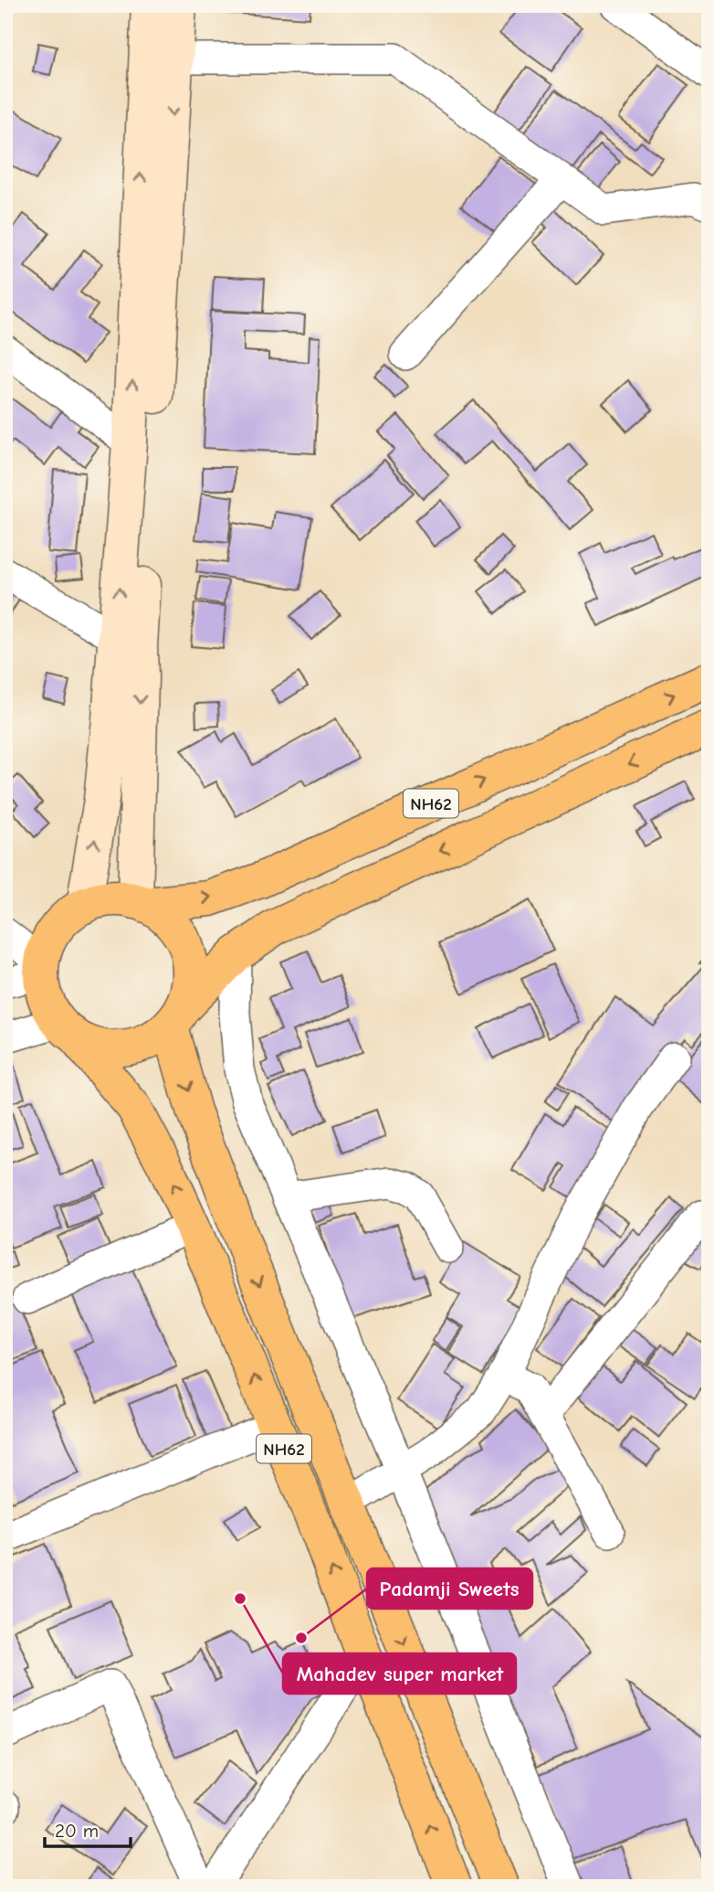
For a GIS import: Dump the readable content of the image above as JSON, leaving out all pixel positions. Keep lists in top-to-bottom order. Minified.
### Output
{"streets":{"highway":["NH62"]},"places":["Mahadev super market","Padamji Sweets"],"scale_bar":"20 m"}
